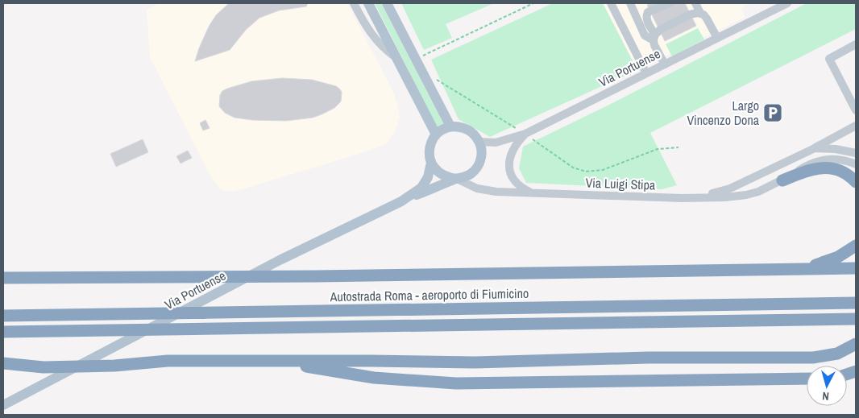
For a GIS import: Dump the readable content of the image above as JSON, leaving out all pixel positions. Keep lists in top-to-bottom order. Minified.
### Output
{"streets":{"highway":["Autostrada Roma - aeroporto di Fiumicino"],"main road":["Via Portuense"],"street":["Via Luigi Stipa"]},"crossings":[["Via Portuense","Via Luigi Stipa"]],"places":{"parking":["Largo Vincenzo Dona"]},"north":"bottom"}
